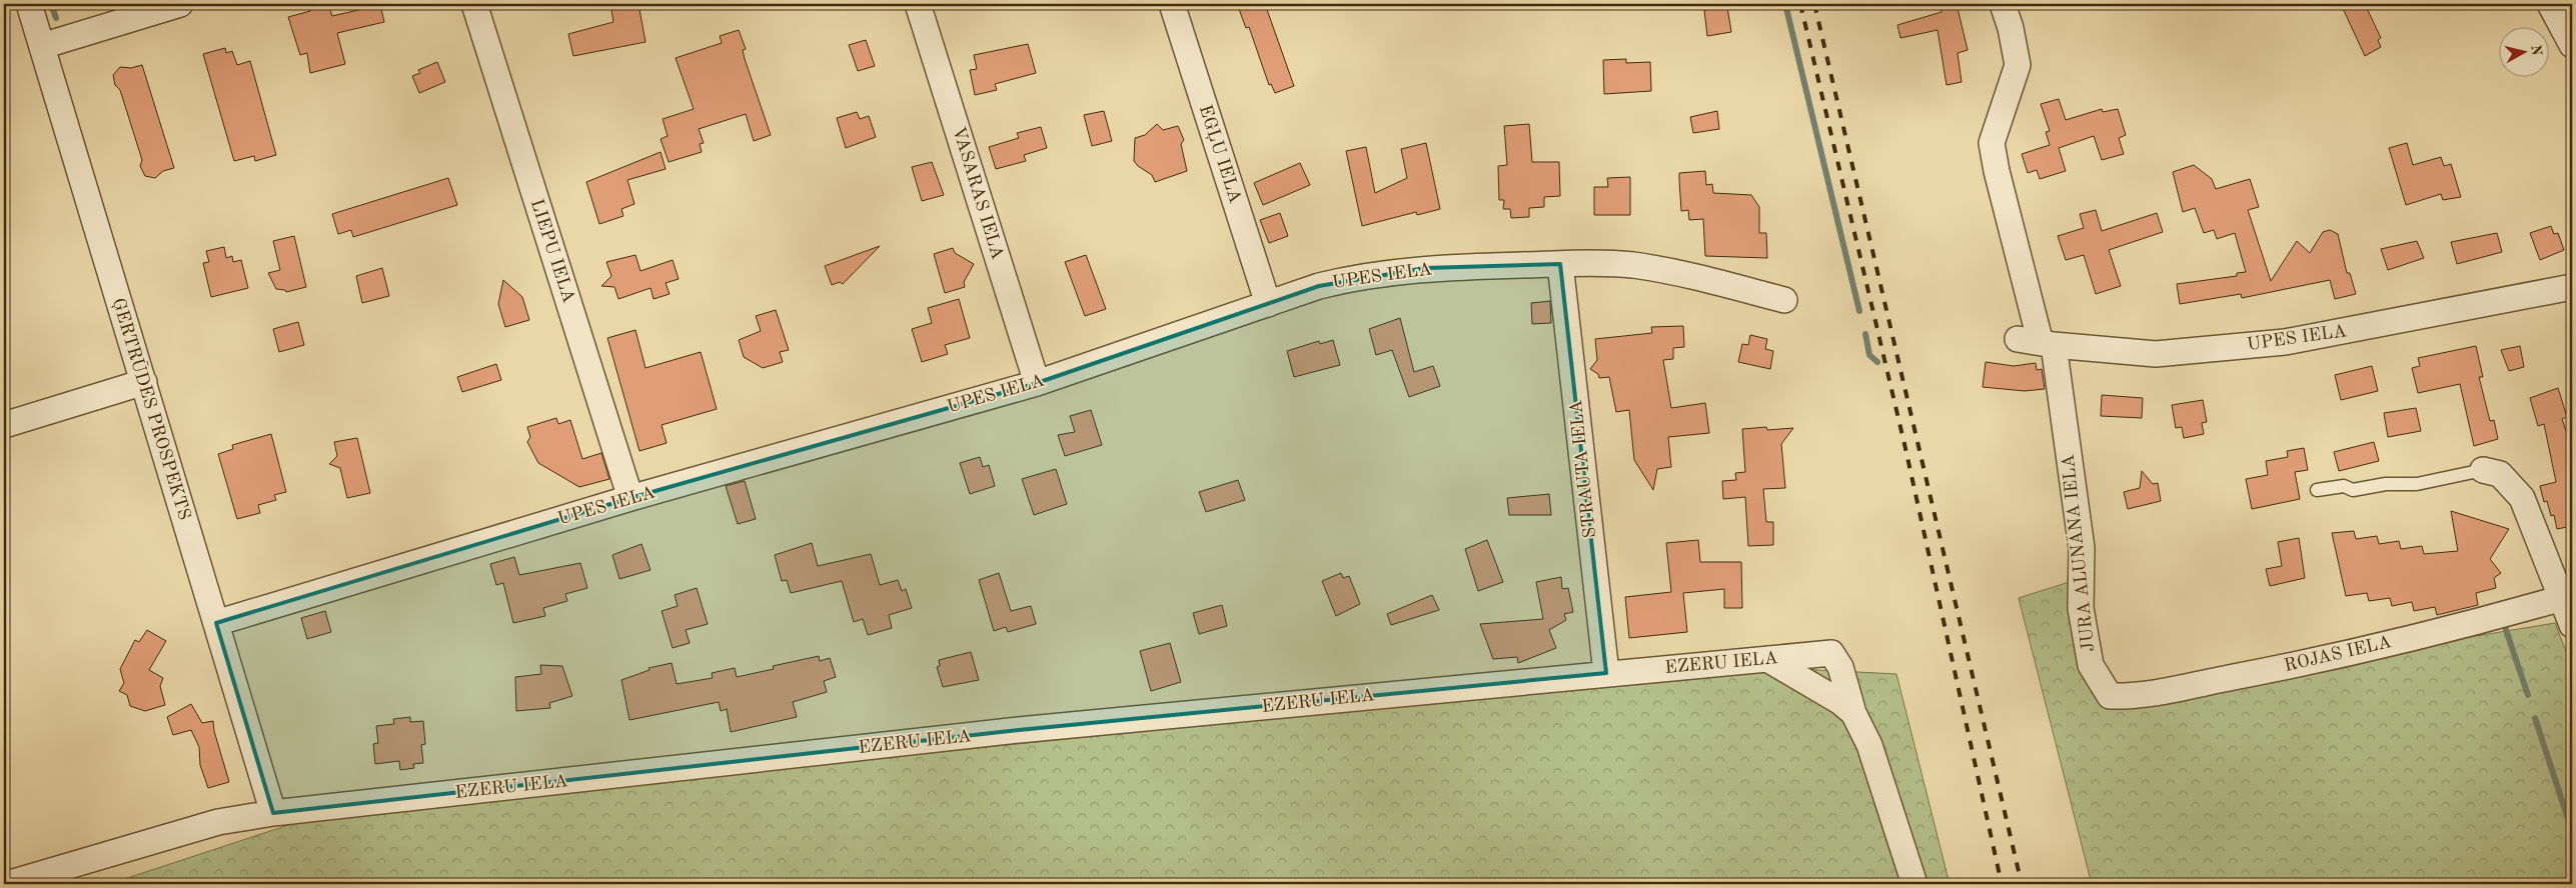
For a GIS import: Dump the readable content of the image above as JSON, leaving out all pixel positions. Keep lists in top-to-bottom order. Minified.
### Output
{"streets":{"street":["EGĻU IELA","VASARAS IELA","LIEPU IELA","UPES IELA","ĢERTRŪDES PROSPEKTS","STRAUTA IELA","JURA ALUNĀNA IELA","ROJAS IELA","EZERU IELA"]},"crossings":[["EGĻU IELA","UPES IELA"],["VASARAS IELA","UPES IELA"],["LIEPU IELA","UPES IELA"],["UPES IELA","ĢERTRŪDES PROSPEKTS"],["UPES IELA","STRAUTA IELA"],["UPES IELA","JURA ALUNĀNA IELA"],["ĢERTRŪDES PROSPEKTS","EZERU IELA"],["STRAUTA IELA","EZERU IELA"],["JURA ALUNĀNA IELA","ROJAS IELA"]],"north":"right"}
